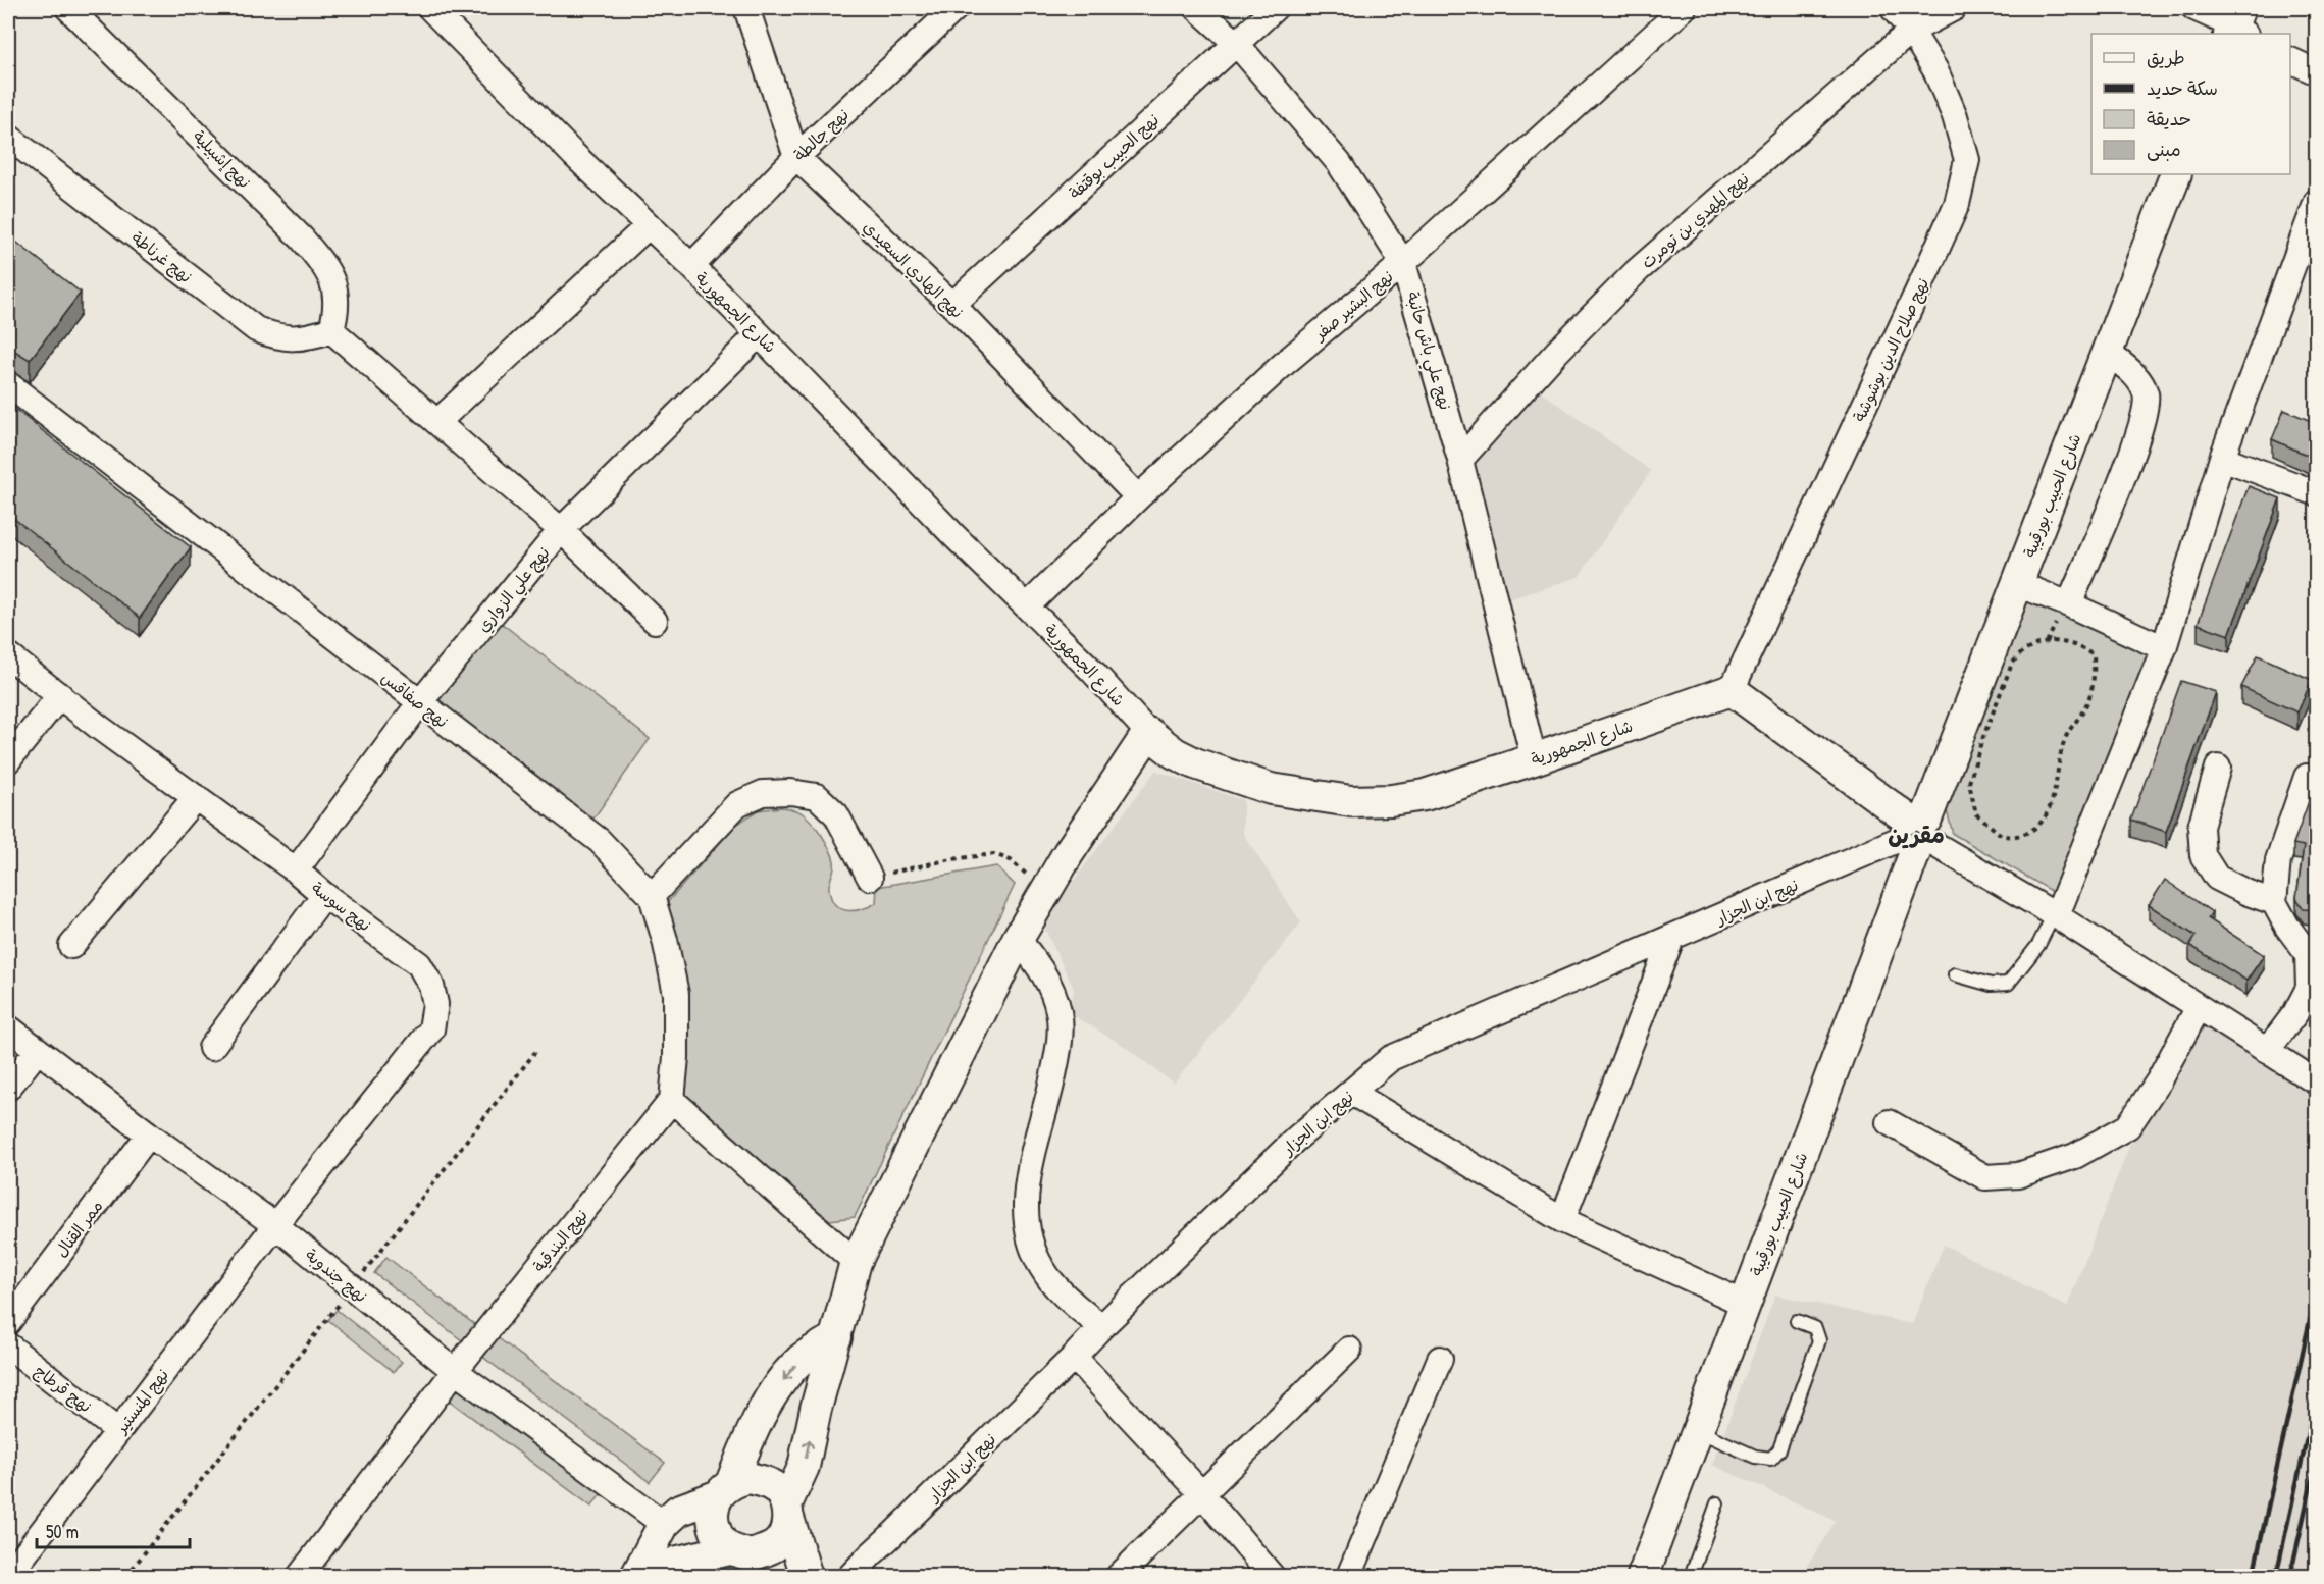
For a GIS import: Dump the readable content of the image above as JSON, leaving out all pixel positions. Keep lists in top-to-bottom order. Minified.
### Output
{"streets":{"street":["نهج جالطة","نهج الحبيب بوقتفة","نهج إشبيلية","نهج المهدي بن تومرت","نهج غرناطة","نهج الهادي السعيدي","نهج البشير صفر","شارع الجمهورية","نهج صلاح الدين بوشوشة","نهج علي باش حانبة","شارع الحبيب بورقيبة","نهج علي الزواري","نهج صفاقس","نهج ابن الجزار","نهج سوسة","ممر القنال","نهج البندقية","نهج جندوبة","نهج قرطاج","نهج المنستير"]},"crossings":[["نهج جالطة","نهج الهادي السعيدي"],["نهج جالطة","شارع الجمهورية"],["نهج الحبيب بوقتفة","نهج الهادي السعيدي"],["نهج الحبيب بوقتفة","نهج علي باش حانبة"],["نهج إشبيلية","نهج غرناطة"],["نهج المهدي بن تومرت","نهج صلاح الدين بوشوشة"],["نهج المهدي بن تومرت","نهج علي باش حانبة"],["نهج الهادي السعيدي","نهج البشير صفر"],["نهج البشير صفر","شارع الجمهورية"],["نهج البشير صفر","نهج علي باش حانبة"],["شارع الجمهورية","نهج صلاح الدين بوشوشة"],["شارع الجمهورية","نهج علي باش حانبة"],["شارع الجمهورية","نهج علي الزواري"],["شارع الحبيب بورقيبة","نهج ابن الجزار"],["نهج علي الزواري","نهج صفاقس"],["نهج علي الزواري","نهج سوسة"],["نهج صفاقس","نهج البندقية"],["نهج سوسة","نهج جندوبة"],["نهج سوسة","نهج المنستير"],["ممر القنال","نهج جندوبة"],["نهج البندقية","نهج جندوبة"],["نهج جندوبة","نهج المنستير"],["نهج قرطاج","نهج المنستير"]],"districts":["مقرين"],"legend":["طريق","سكة حديد","حديقة","مبنى"],"scale_bar":"50 m"}
